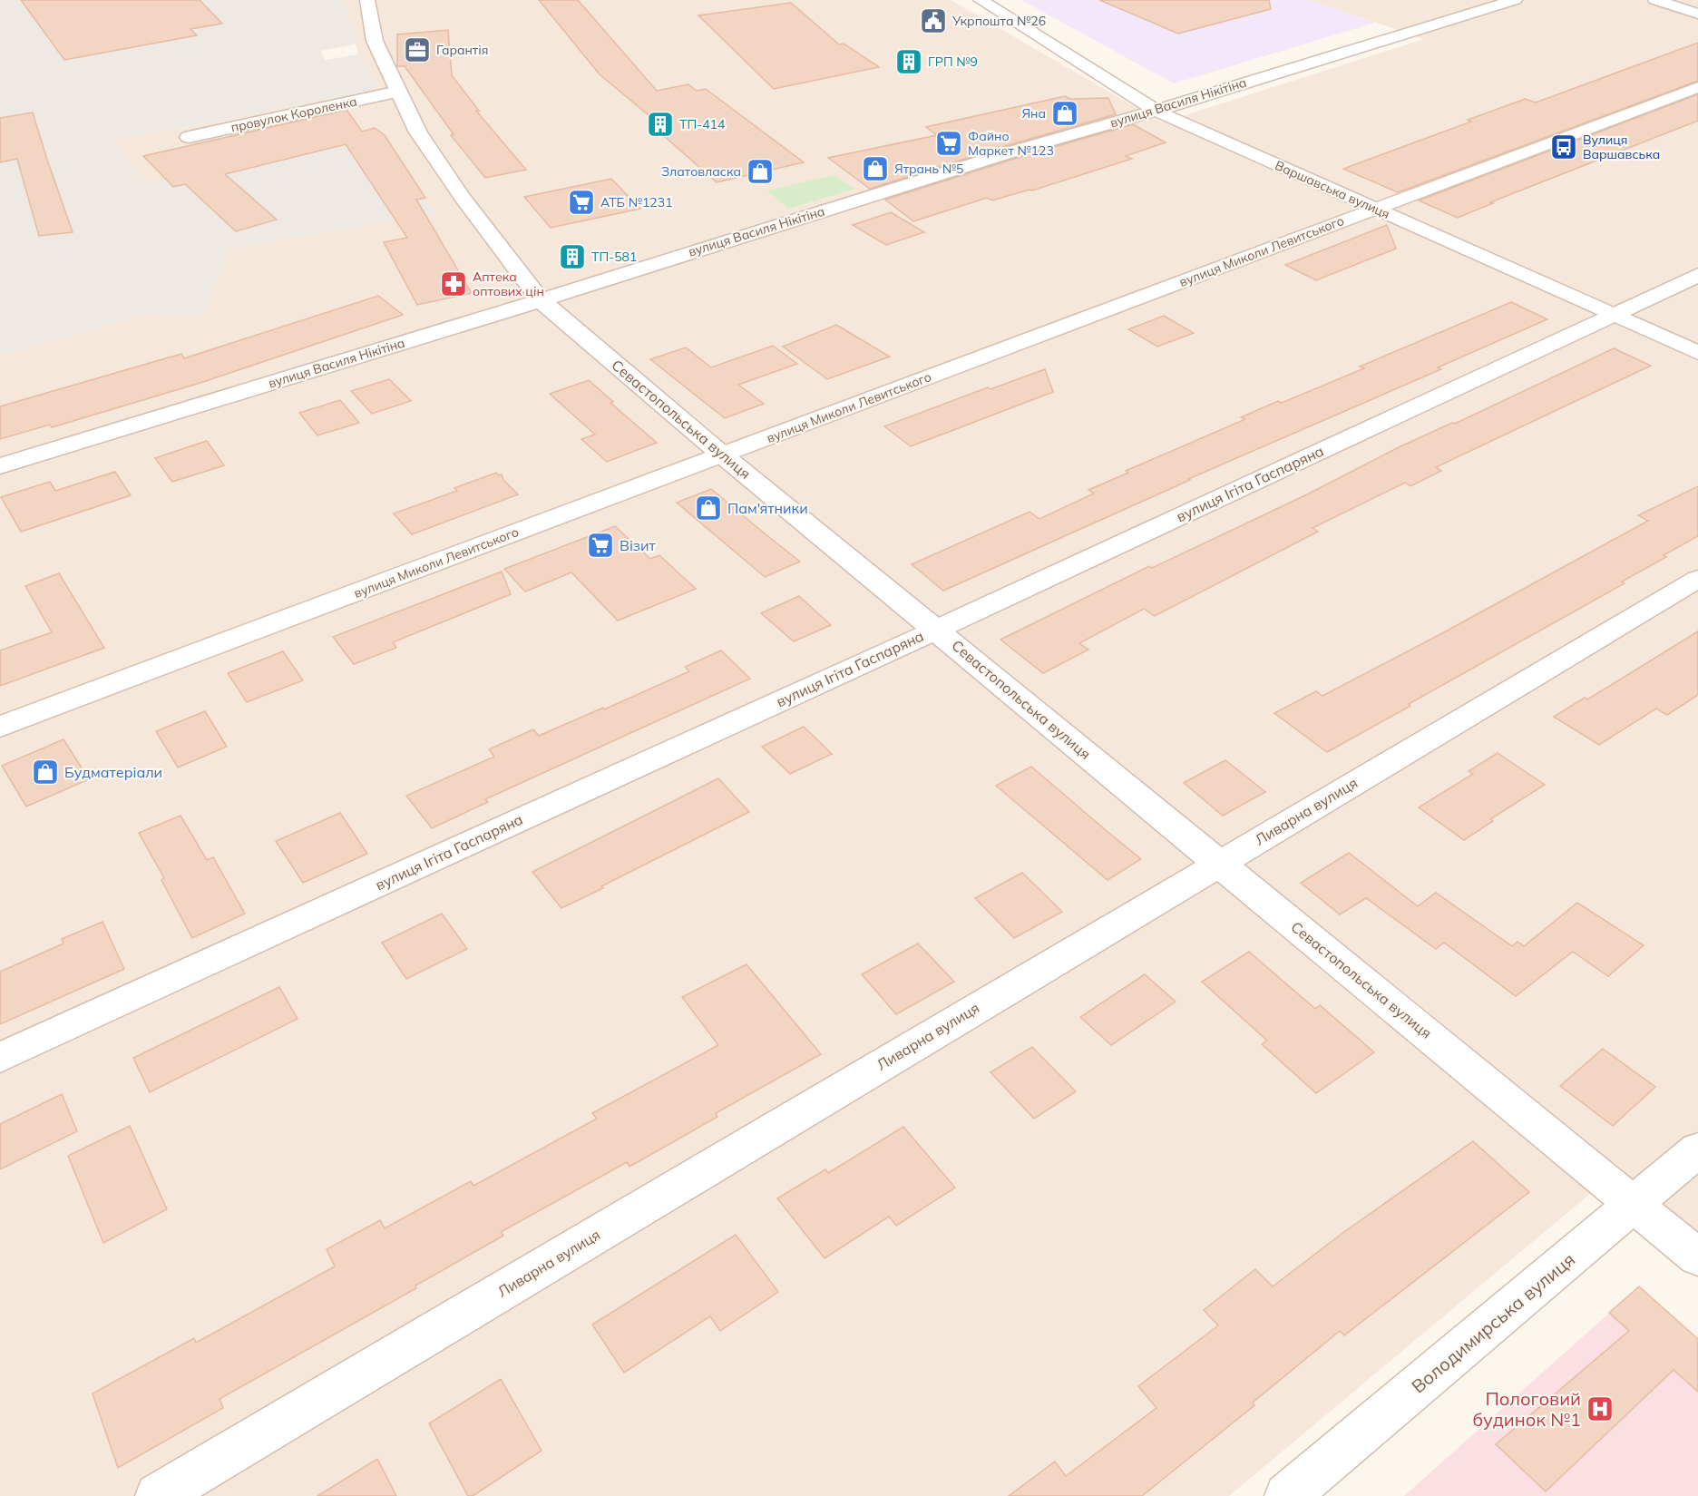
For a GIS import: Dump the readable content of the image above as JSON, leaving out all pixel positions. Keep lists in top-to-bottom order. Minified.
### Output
{"streets":{"street":["вулиця Василя Нікітіна","провулок Короленка","Варшавська вулиця","вулиця Миколи Левитського","Севастопольська вулиця","вулиця Ігіта Гаспаряна","Ливарна вулиця","Володимирська вулиця"]},"crossings":[["вулиця Василя Нікітіна","Варшавська вулиця"],["вулиця Василя Нікітіна","Севастопольська вулиця"],["провулок Короленка","Севастопольська вулиця"],["Варшавська вулиця","вулиця Миколи Левитського"],["Варшавська вулиця","вулиця Ігіта Гаспаряна"],["вулиця Миколи Левитського","Севастопольська вулиця"],["Севастопольська вулиця","вулиця Ігіта Гаспаряна"],["Севастопольська вулиця","Ливарна вулиця"],["Севастопольська вулиця","Володимирська вулиця"]],"places":{"public building":["Укрпошта №26"],"office":["Гарантія"],"building":["ГРП №9","ТП-414","ТП-581"],"shop":["Яна","Ятрань №5","Златовласка","Пам'ятники","Будматеріали"],"supermarket":["Файно Маркет №123","АТБ №1231","Візит"],"bus stop":["Вулиця Варшавська"],"pharmacy":["Аптека оптових цін"],"hospital":["Пологовий будинок №1"]}}
